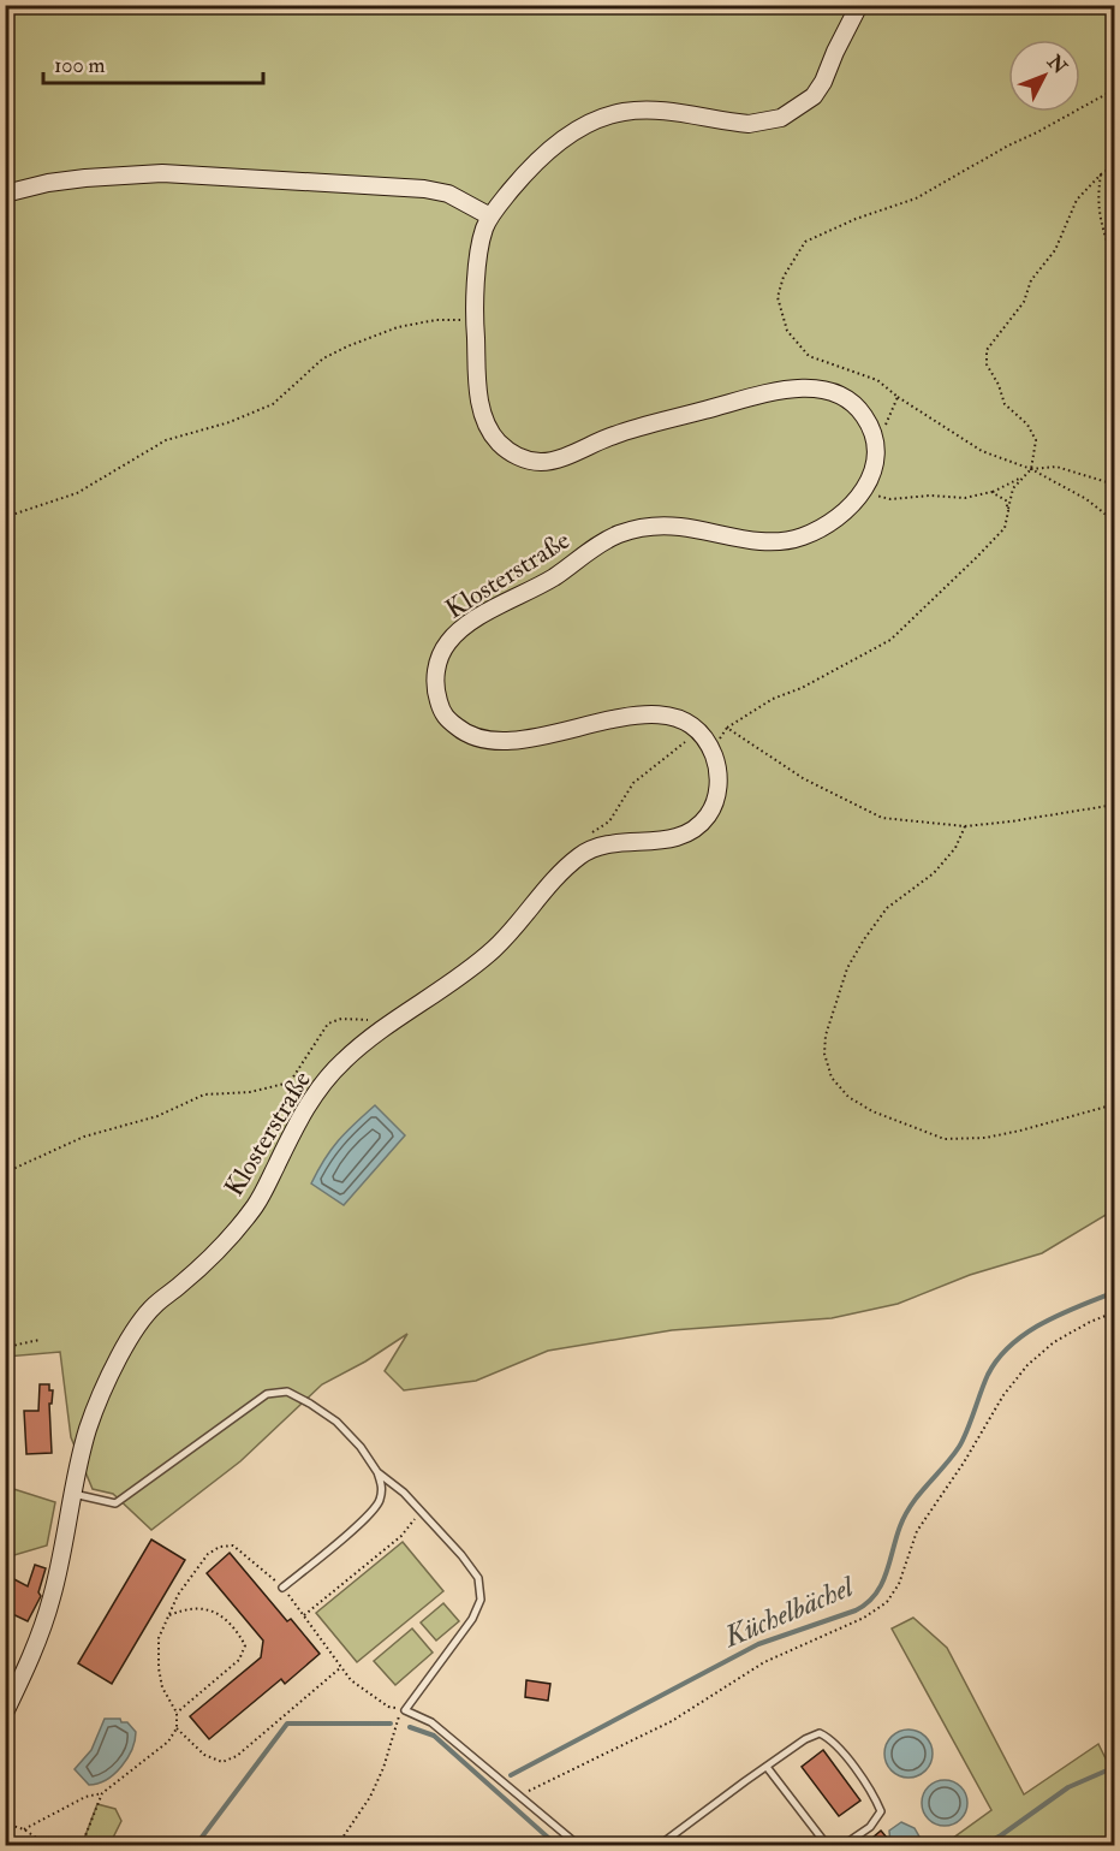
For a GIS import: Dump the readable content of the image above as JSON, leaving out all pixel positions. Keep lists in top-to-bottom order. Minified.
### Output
{"streets":{"main road":["Klosterstraße"]},"water":["Küchelbächel"],"scale_bar":"100 m","north":"top right"}
